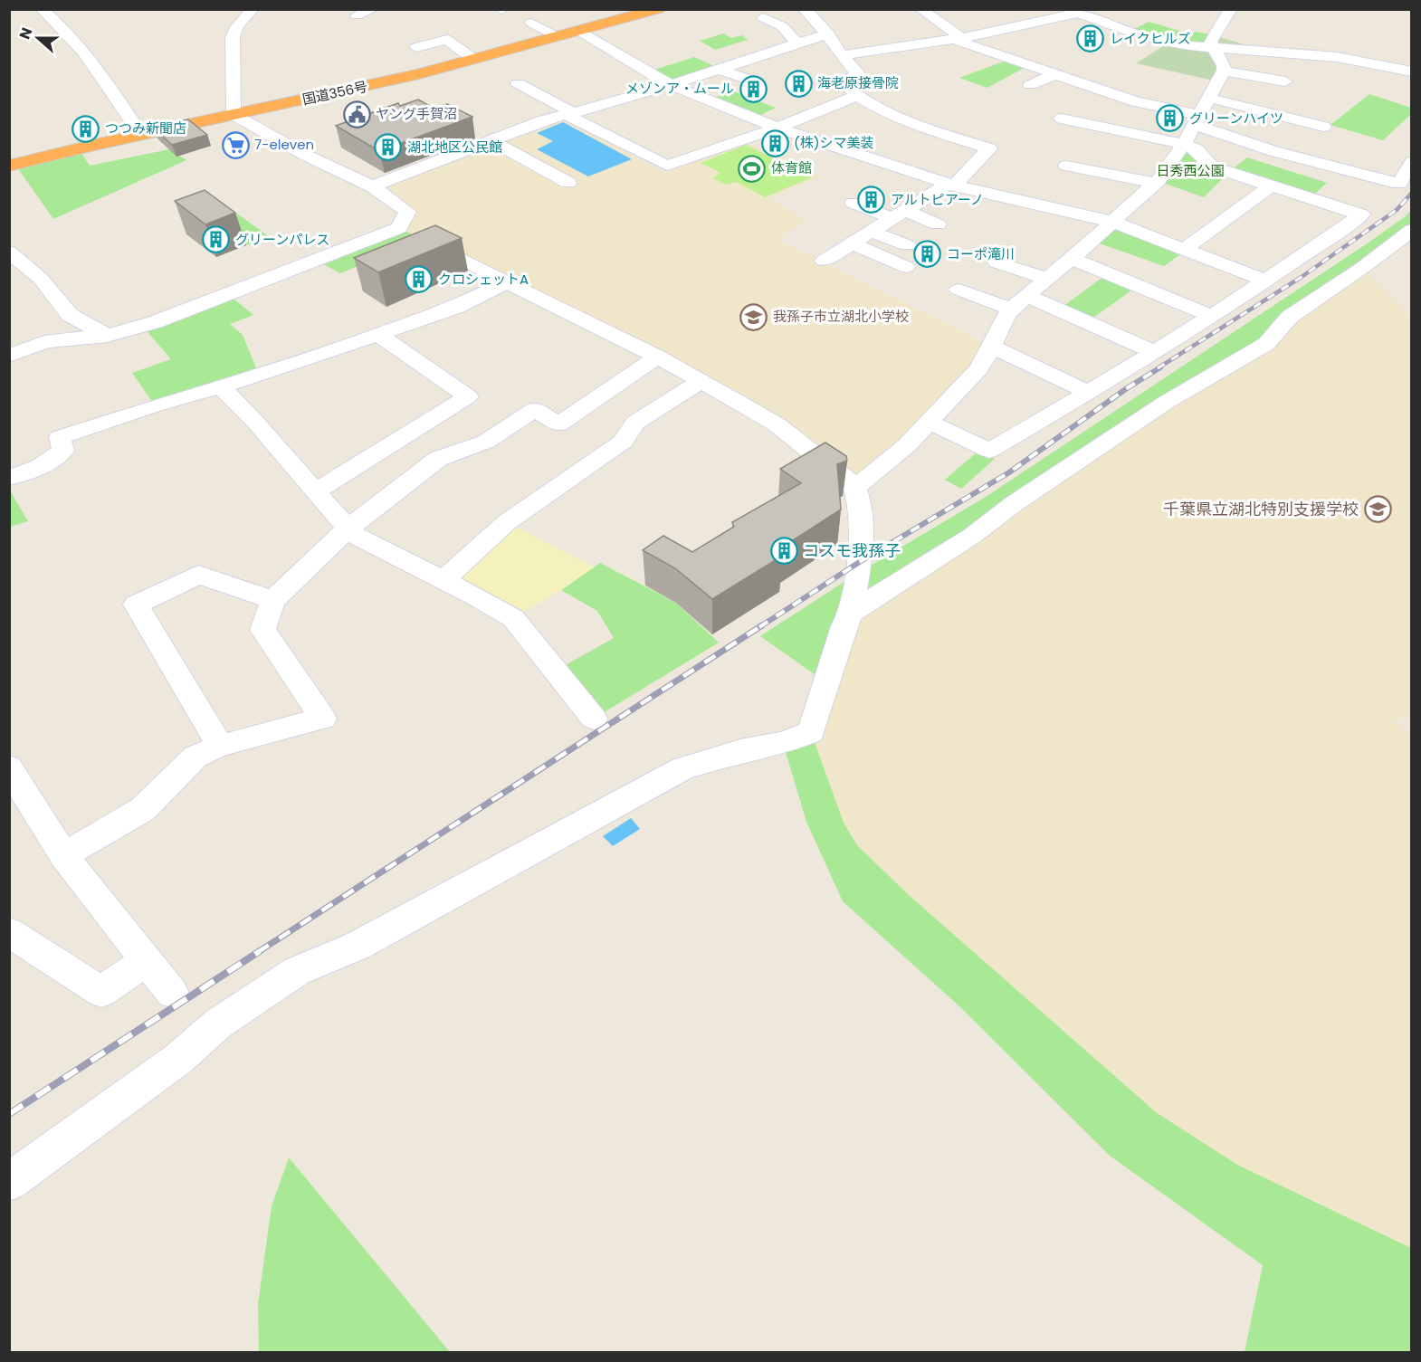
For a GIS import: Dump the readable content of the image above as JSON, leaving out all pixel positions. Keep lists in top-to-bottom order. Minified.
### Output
{"streets":{"highway":["国道356号"]},"parks":["日秀西公園"],"places":{"building":["レイクヒルズ","海老原接骨院","メゾンア・ムール","グリーンハイツ","つつみ新聞店","(株)シマ美装","湖北地区公民館","アルトピアーノ","グリーンパレス","コーポ滝川","クロシェットA","コスモ我孫子"],"public building":["ヤング手賀沼"],"supermarket":["7-eleven"],"sports":["体育館"],"school or university":["我孫子市立湖北小学校","千葉県立湖北特別支援学校"]},"north":"left"}
